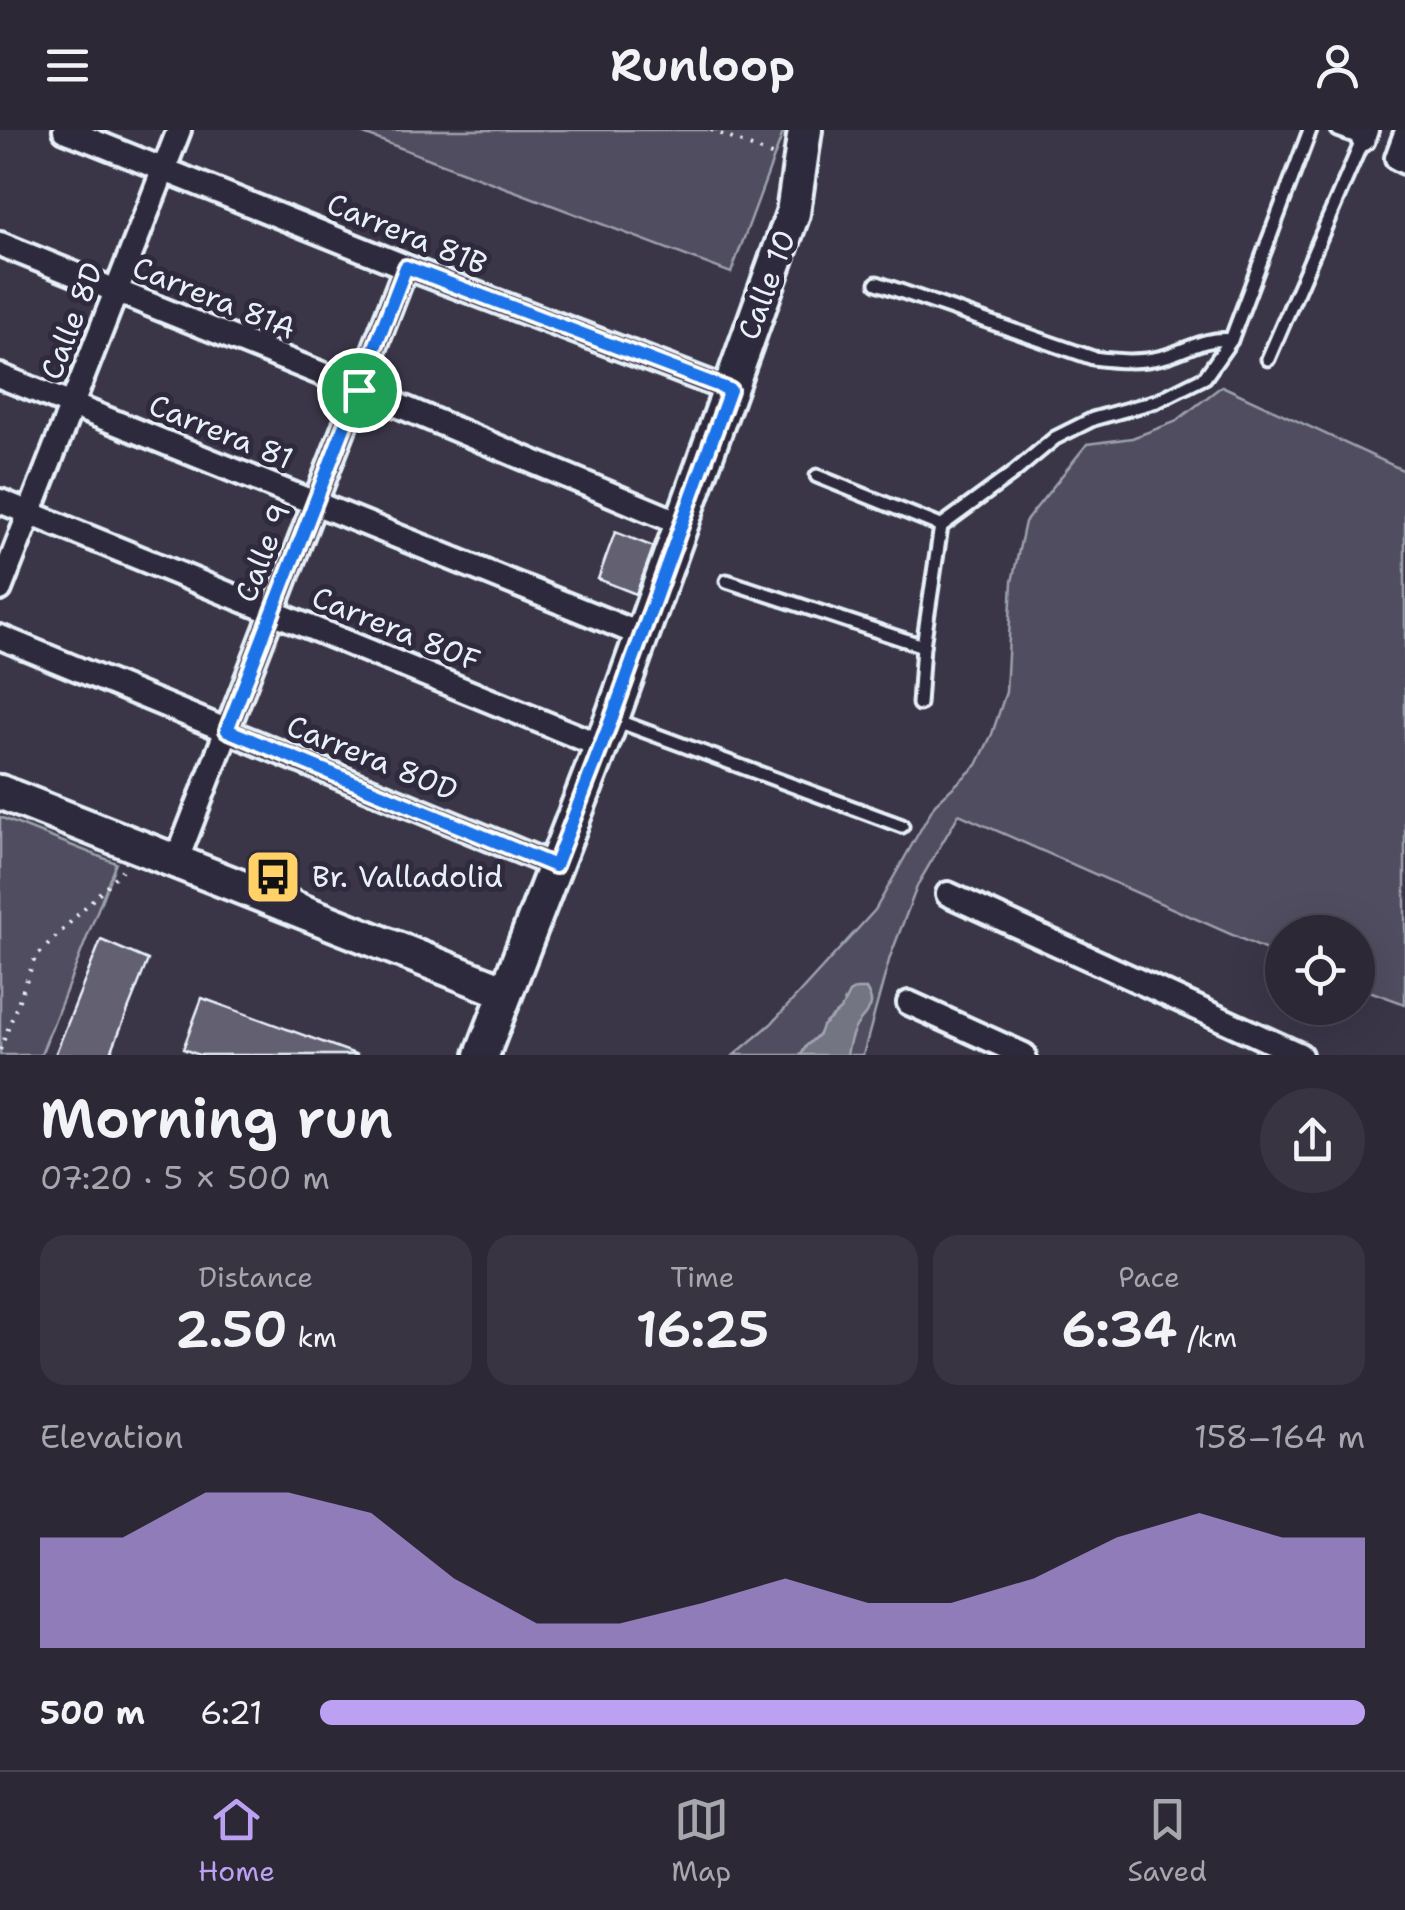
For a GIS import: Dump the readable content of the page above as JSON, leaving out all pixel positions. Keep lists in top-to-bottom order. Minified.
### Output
{"streets":{"street":["Carrera 81B","Calle 10","Carrera 81A","Calle 8D","Carrera 81","Calle 9","Carrera 80F","Carrera 80D"]},"crossings":[["Carrera 81B","Calle 10"],["Carrera 81B","Calle 8D"],["Carrera 81B","Calle 9"],["Calle 10","Carrera 81A"],["Calle 10","Carrera 81"],["Calle 10","Carrera 80F"],["Calle 10","Carrera 80D"],["Carrera 81A","Calle 8D"],["Carrera 81A","Calle 9"],["Calle 8D","Carrera 81"],["Calle 8D","Carrera 80F"],["Carrera 81","Calle 9"],["Calle 9","Carrera 80F"],["Calle 9","Carrera 80D"]],"places":{"bus stop":["Br. Valladolid"]},"page":{"header":"Runloop","heading":["Morning run","07:20 · 5 × 500 m"],"stats":[["Distance","2.50 km"],["Time","16:25"],["Pace","6:34 /km"]],"chart":["Elevation","158–164 m"],"list":[{"name":"500 m","note":"6:21"}],"tabs":["Home","Map","Saved"]}}
